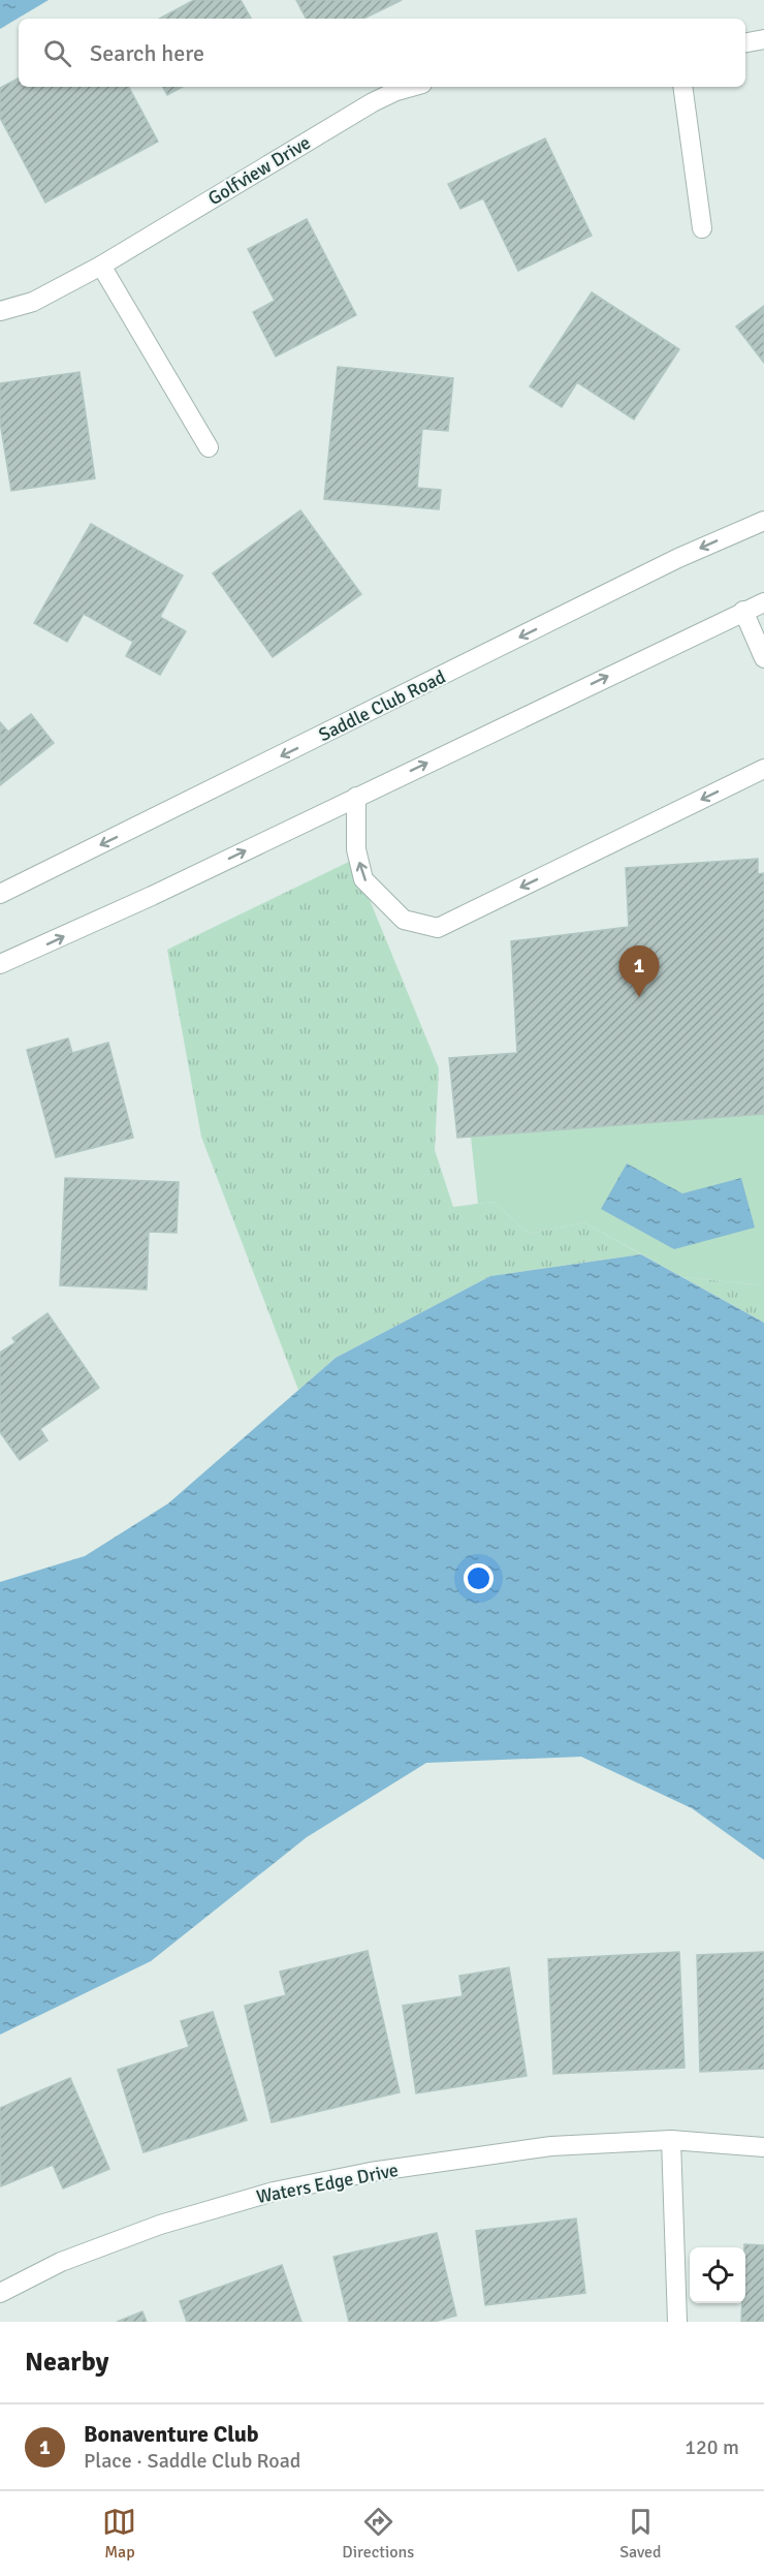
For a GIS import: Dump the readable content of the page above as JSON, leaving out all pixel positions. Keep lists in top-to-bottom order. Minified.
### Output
{"streets":{"street":["Golfview Drive","Saddle Club Road","Waters Edge Drive"]},"page":{"search":"Search here","pins":"1","heading":"Nearby","list":[{"mark":"1","name":"Bonaventure Club","note":"Place · Saddle Club Road","value":"120 m"}],"nav":["Map","Directions","Saved"]}}
